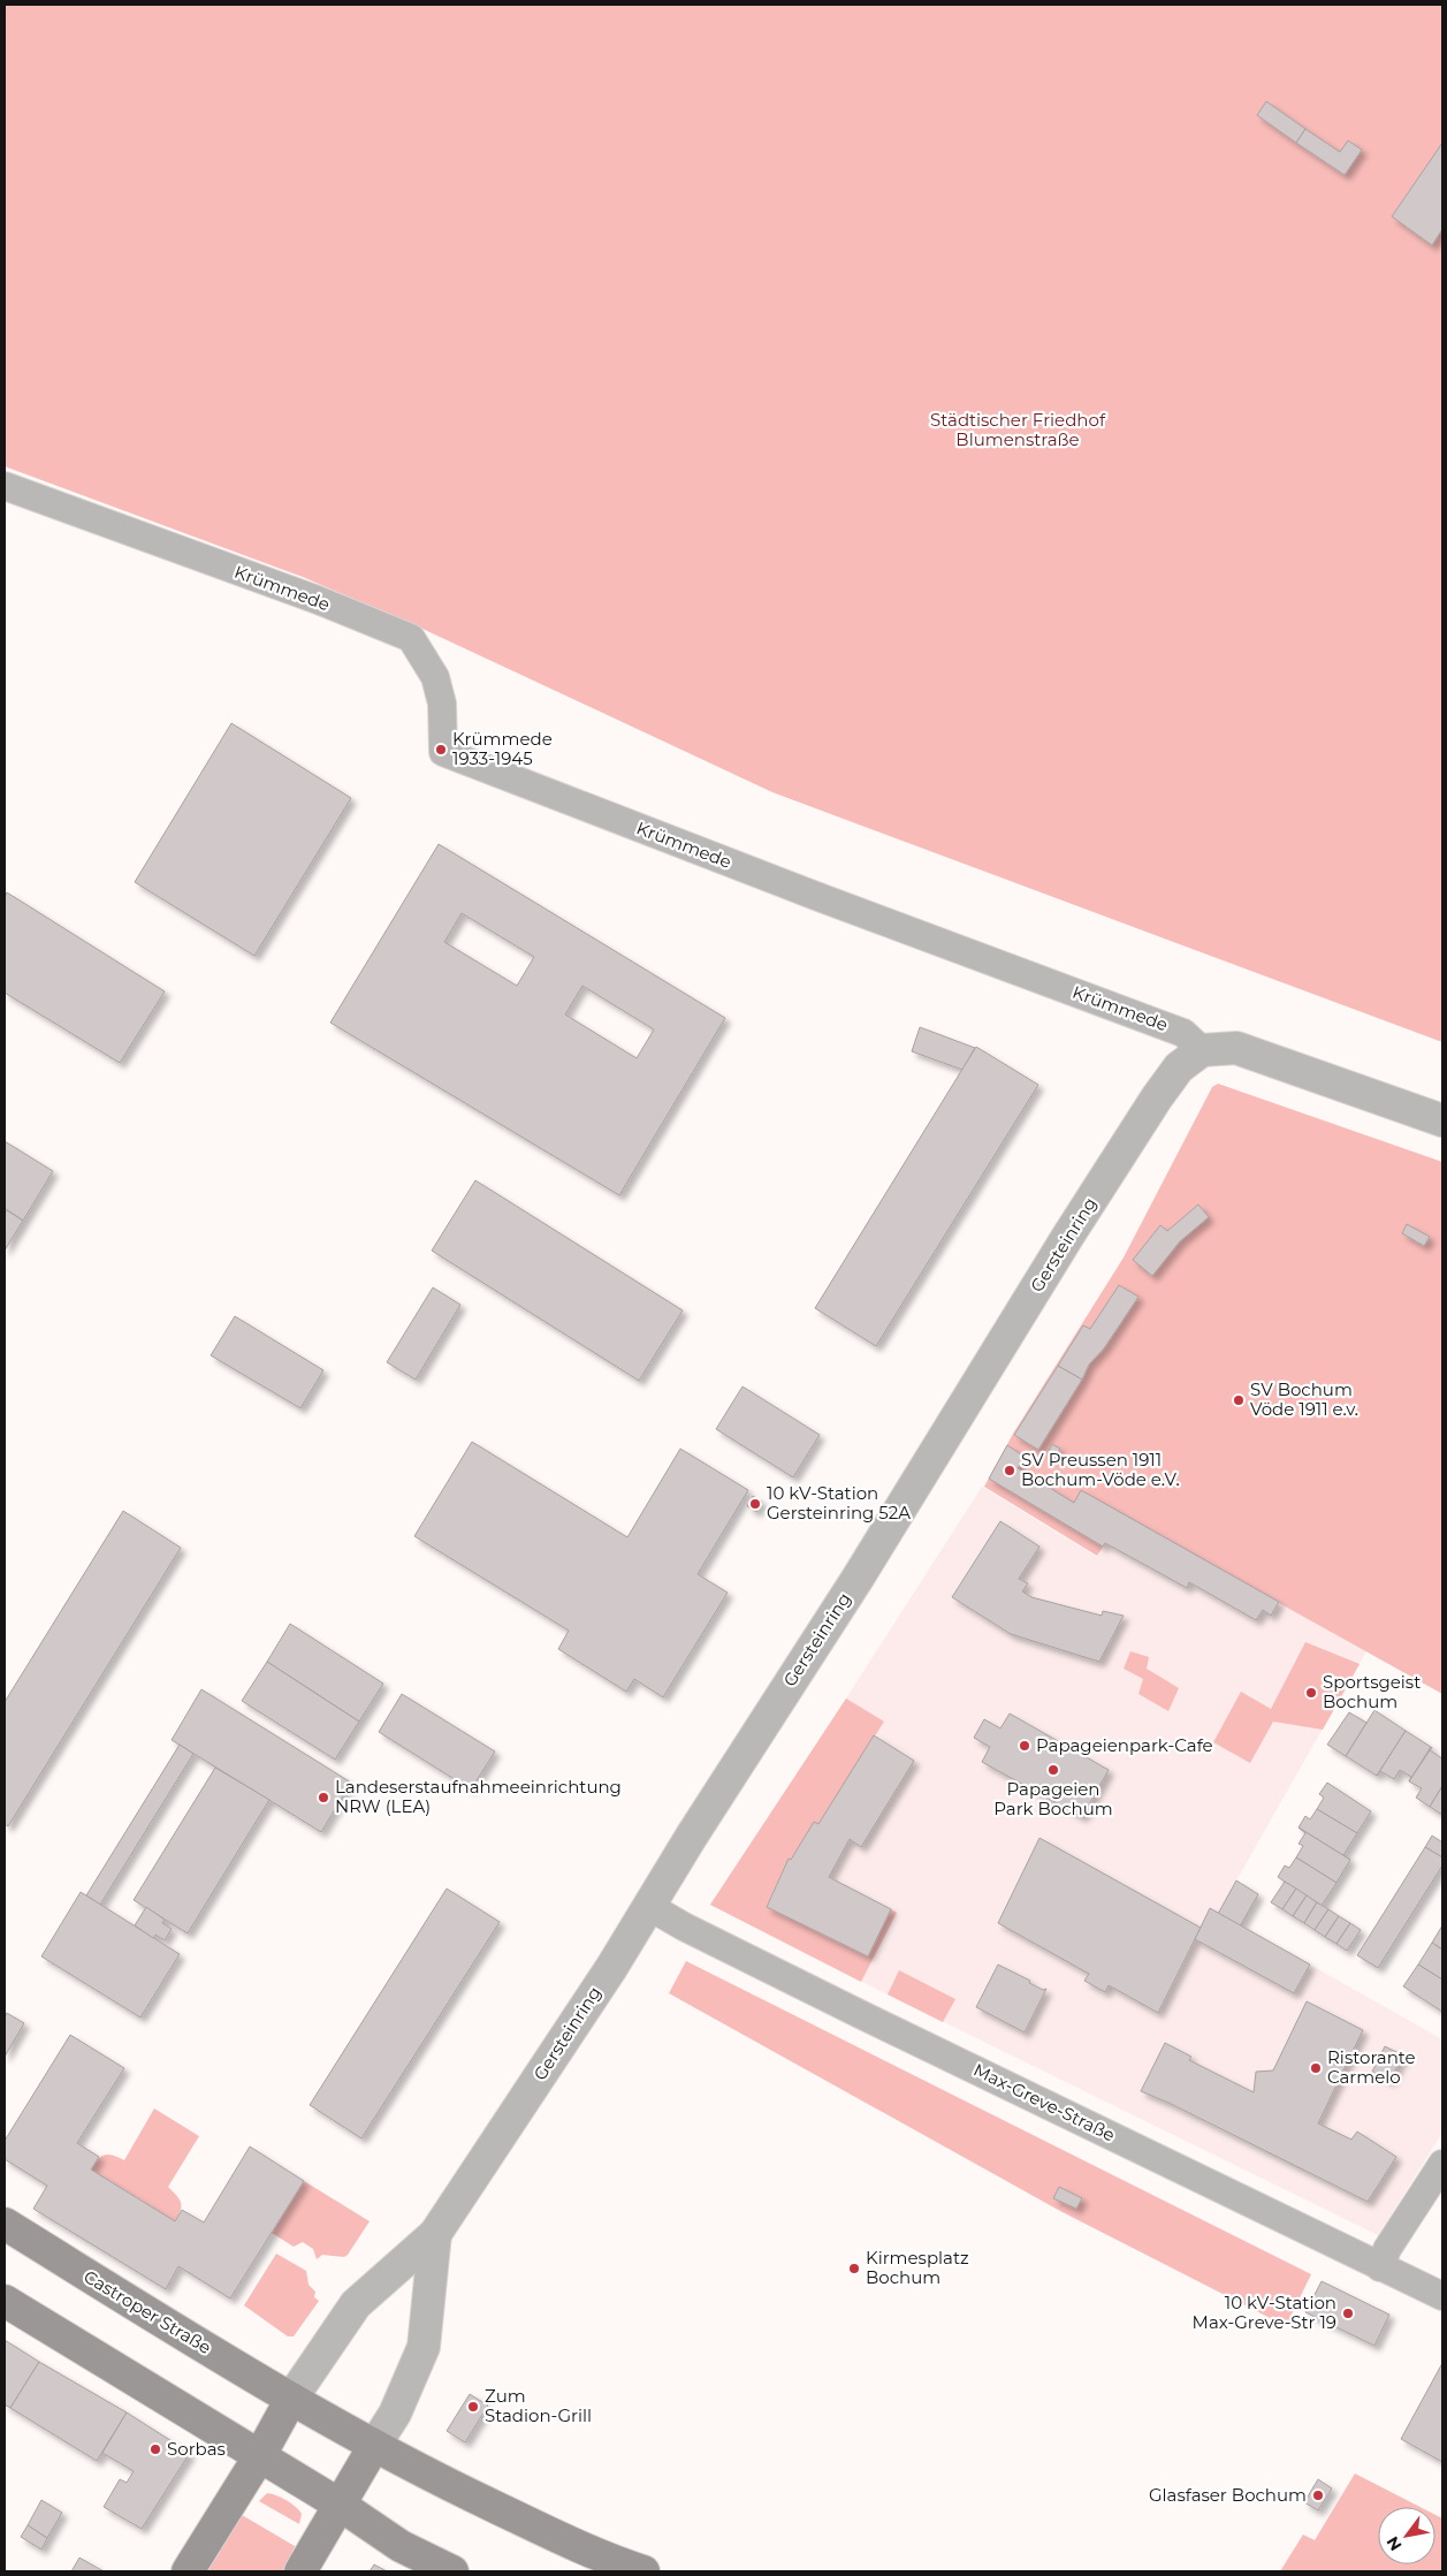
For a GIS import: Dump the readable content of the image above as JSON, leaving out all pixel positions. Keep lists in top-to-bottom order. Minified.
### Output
{"streets":{"main road":["Castroper Straße"],"street":["Krümmede","Gersteinring","Max-Greve-Straße"]},"crossings":[["Krümmede","Gersteinring"],["Gersteinring","Max-Greve-Straße"],["Gersteinring","Castroper Straße"]],"parks":["Städtischer Friedhof Blumenstraße"],"places":["Krümmede 1933-1945","SV Bochum Vöde 1911 e.v.","SV Preussen 1911 Bochum-Vöde e.V.","10 kV-Station Gersteinring 52A","Sportsgeist Bochum","Papageienpark-Cafe","Papageien Park Bochum","Landeserstaufnahmeeinrichtung NRW (LEA)","Ristorante Carmelo","Kirmesplatz Bochum","10 kV-Station Max-Greve-Str 19","Zum Stadion-Grill","Sorbas","Glasfaser Bochum"],"north":"bottom left"}
